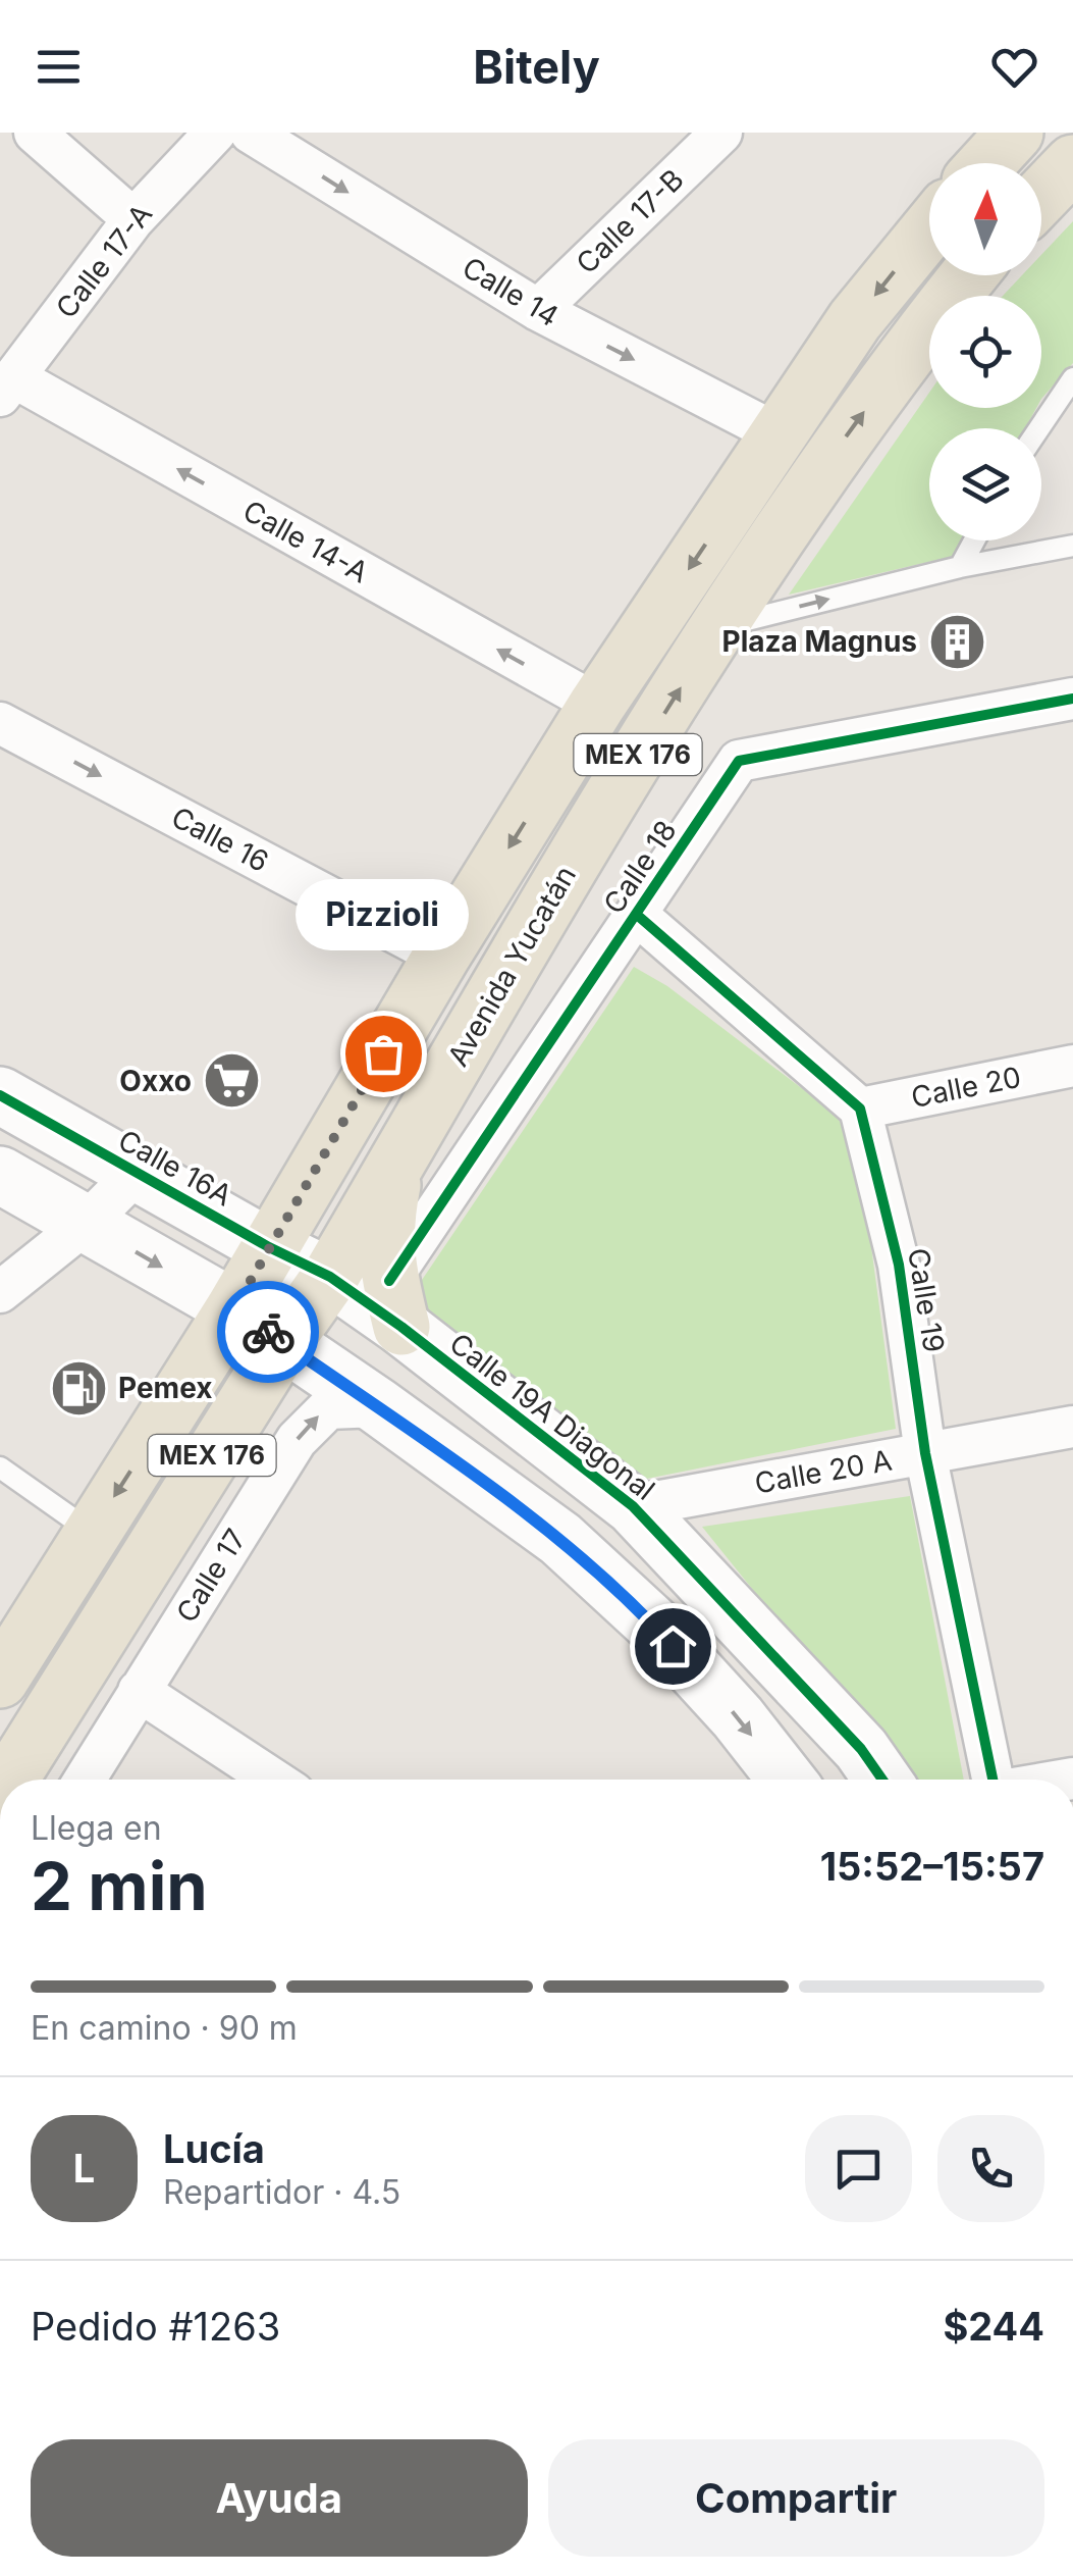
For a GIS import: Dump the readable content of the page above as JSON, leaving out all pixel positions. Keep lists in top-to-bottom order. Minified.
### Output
{"streets":{"main road":["MEX 176","Avenida Yucatán"],"street":["Calle 17-B","Calle 17-A","Calle 14","Calle 14-A","Calle 16","Calle 18","Calle 20","Calle 16A","Calle 19","Calle 19A Diagonal","Calle 20 A","Calle 17"]},"crossings":[["Calle 17-B","Calle 14"],["Calle 17-A","Calle 14-A"],["Calle 14","MEX 176"],["Calle 14-A","MEX 176"],["MEX 176","Calle 16"],["MEX 176","Calle 16A"],["Calle 18","Calle 19A Diagonal"],["Avenida Yucatán","Calle 16A"],["Avenida Yucatán","Calle 19A Diagonal"],["Calle 20","Calle 19"],["Calle 16A","Calle 19A Diagonal"],["Calle 19","Calle 20 A"],["Calle 19A Diagonal","Calle 20 A"]],"one_way":["Calle 14","Calle 14-A","Calle 16"],"places":{"building":["Plaza Magnus"],"other":["Pizzioli"],"supermarket":["Oxxo"],"fuel station":["Pemex"]},"north":"top","page":{"header":"Bitely","bubble":"Pizzioli","heading":["2 min","Llega en","15:52–15:57"],"panel":["Lucía","Repartidor · 4.5","Pedido #1263","$244"],"bar":"En camino · 90 m","round":"L","buttons":["Ayuda","Compartir"]}}
